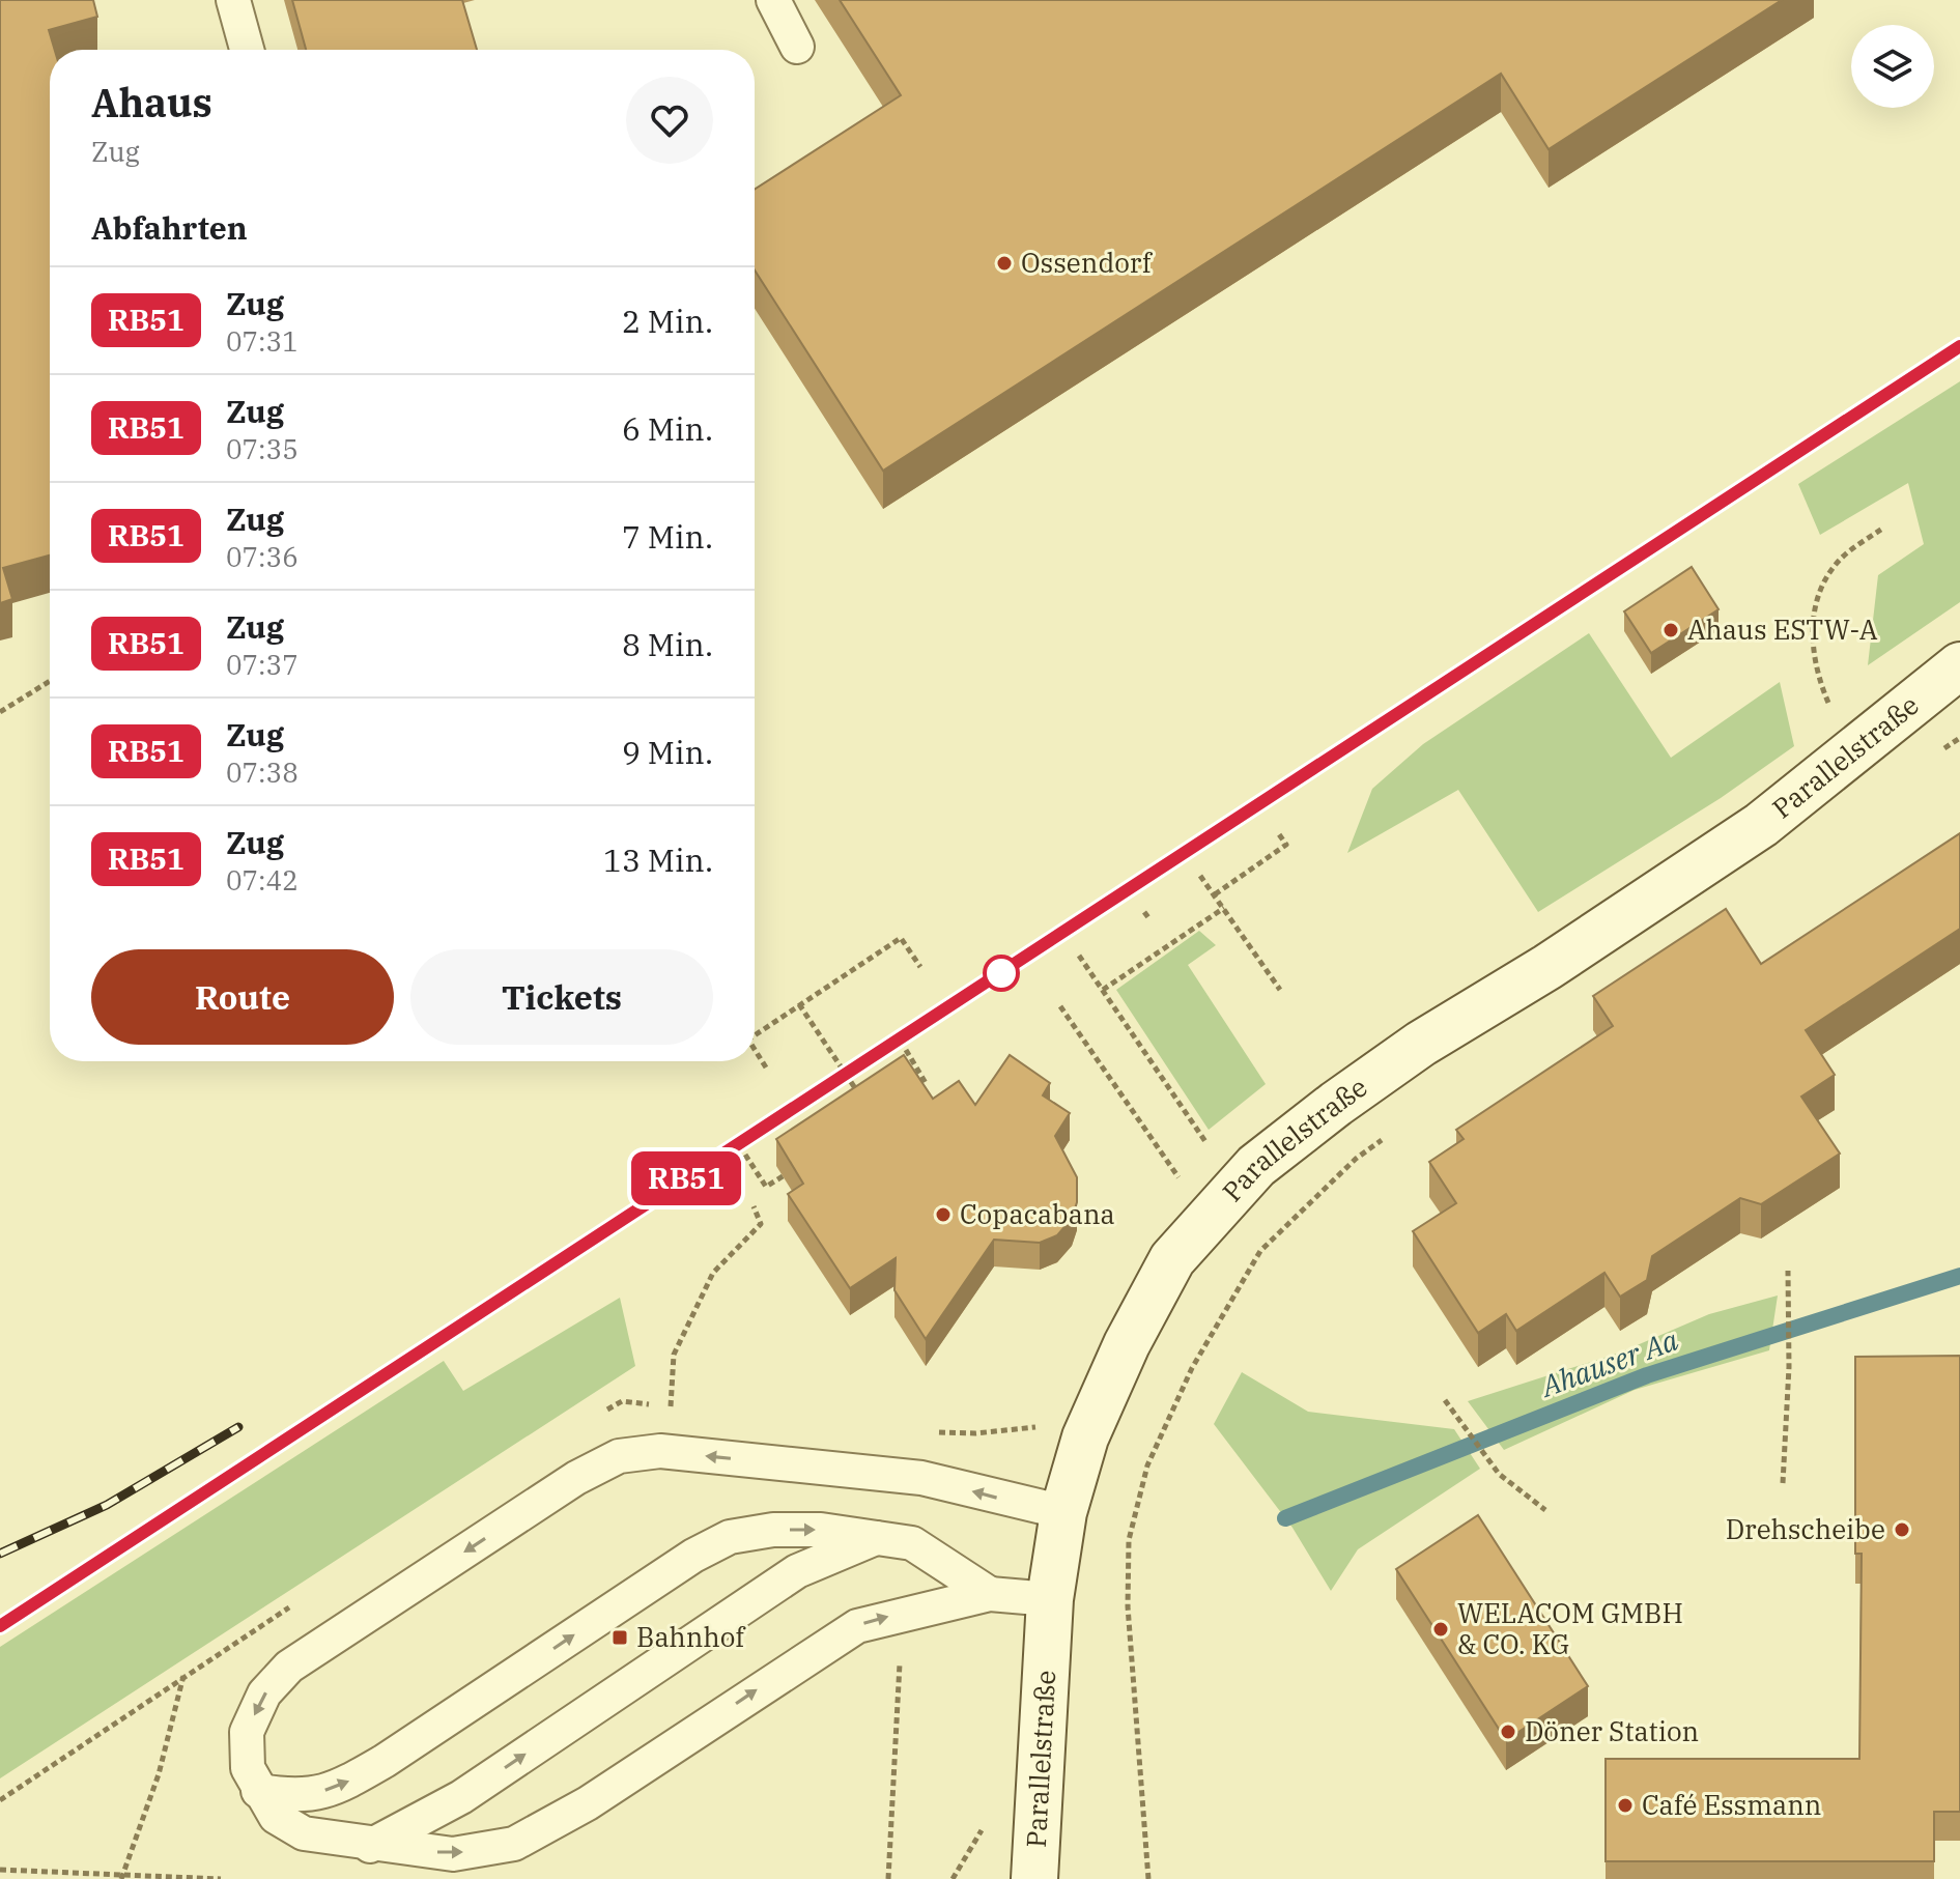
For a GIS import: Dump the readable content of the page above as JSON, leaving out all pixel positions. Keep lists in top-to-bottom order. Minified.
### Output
{"streets":{"main road":["Parallelstraße"]},"water":["Ahauser Aa"],"places":{"other":["Ossendorf","Ahaus ESTW-A","Copacabana","Drehscheibe","WELACOM GMBH & CO. KG","Döner Station","Café Essmann"],"transit":["Bahnhof"]},"page":{"on_map":"RB51","heading":[["Ahaus","Zug"],"Abfahrten"],"list":[{"mark":"RB51","name":"Zug","note":"07:31","value":"2 Min."},{"mark":"RB51","name":"Zug","note":"07:35","value":"6 Min."},{"mark":"RB51","name":"Zug","note":"07:36","value":"7 Min."},{"mark":"RB51","name":"Zug","note":"07:37","value":"8 Min."},{"mark":"RB51","name":"Zug","note":"07:38","value":"9 Min."},{"mark":"RB51","name":"Zug","note":"07:42","value":"13 Min."}],"buttons":["Route","Tickets"]}}
